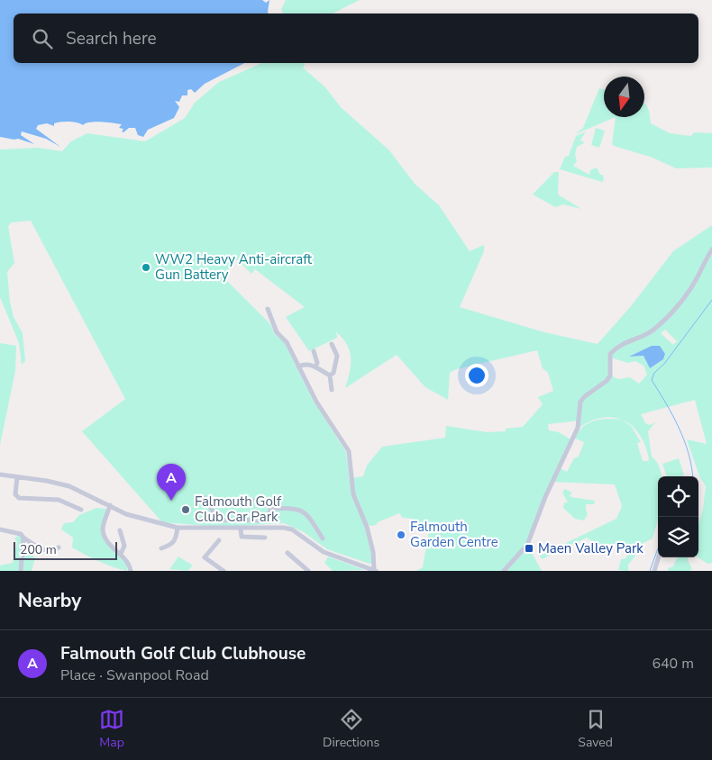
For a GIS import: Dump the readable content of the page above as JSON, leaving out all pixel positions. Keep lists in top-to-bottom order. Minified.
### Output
{"places":{"other":["WW2 Heavy Anti-aircraft Gun Battery","Falmouth Golf Club Car Park","Falmouth Garden Centre"],"transit":["Maen Valley Park"]},"scale_bar":"200 m","north":"bottom","page":{"search":"Search here","pins":"A","scale":"200 m","heading":"Nearby","list":[{"mark":"A","name":"Falmouth Golf Club Clubhouse","note":"Place · Swanpool Road","value":"640 m"}],"nav":["Map","Directions","Saved"]}}
